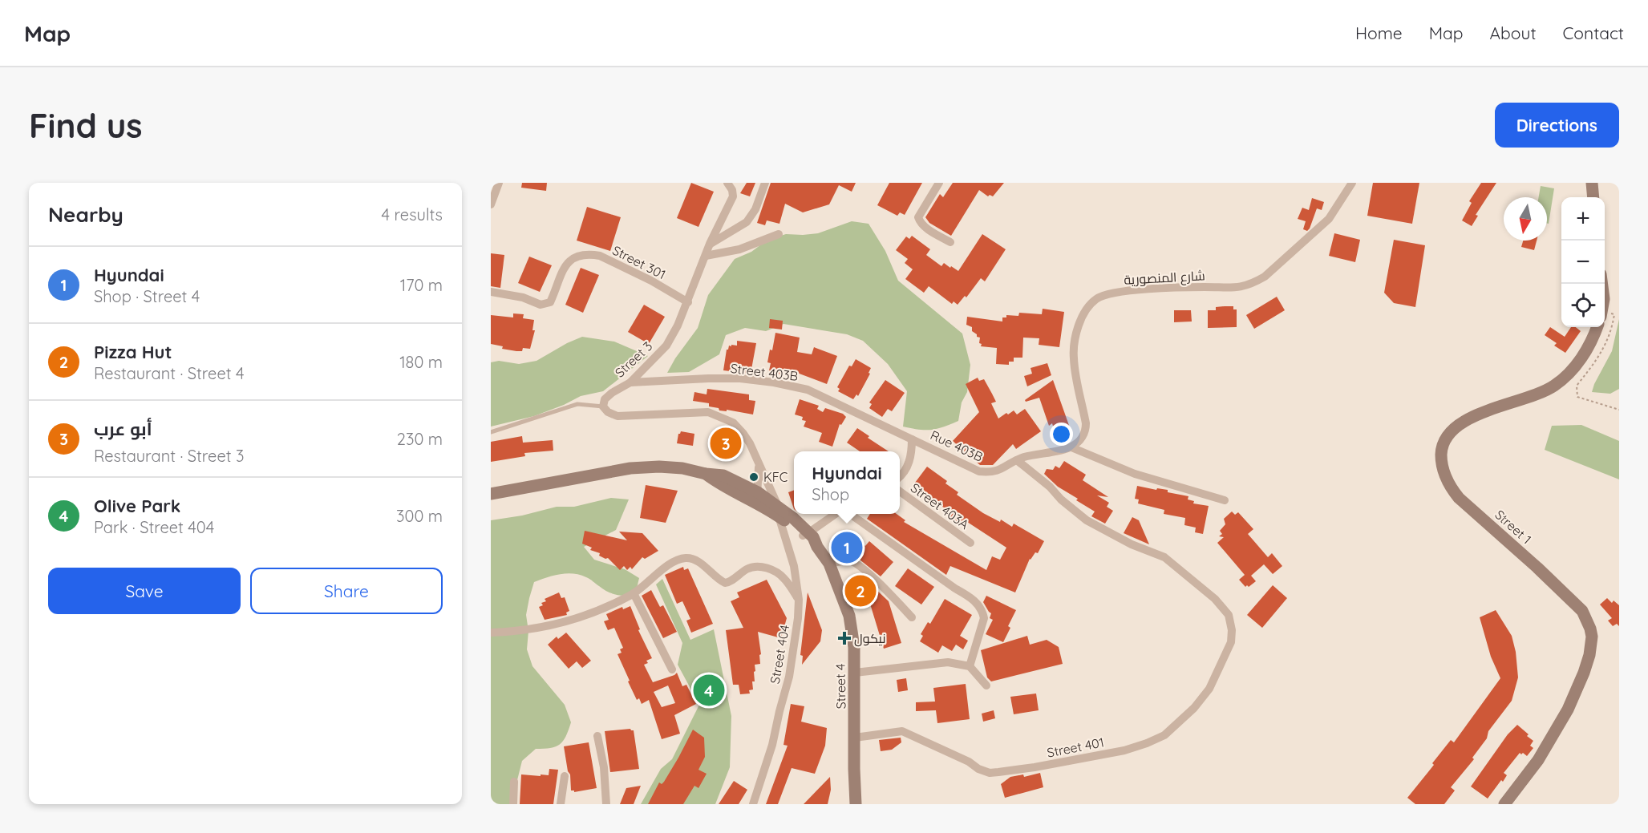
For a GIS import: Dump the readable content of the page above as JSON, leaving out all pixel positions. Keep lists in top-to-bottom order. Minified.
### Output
{"streets":{"street":["Street 301","شارع المنصورية","Street 3","Street 403B","Rue 403B","Street 403A","Street 1","Street 404","Street 4","Street 401"]},"crossings":[["Street 301","Street 3"],["Street 3","Street 403B"],["Street 403B","Rue 403B"],["Rue 403B","Street 401"],["Street 404","Street 4"],["Street 4","Street 401"]],"places":{"other":["KFC"],"health":["نيكول"]},"north":"bottom","page":{"header":"Map","nav":["Home","Map","About","Contact"],"buttons":["Directions",["Save","Share"]],"title":"Find us","heading":["Nearby","4 results"],"map_buttons":["+","−"],"list":[{"mark":"1","name":"Hyundai","note":"Shop · Street 4","value":"170 m"},{"mark":"2","name":"Pizza Hut","note":"Restaurant · Street 4","value":"180 m"},{"mark":"3","name":"أبو عرب","note":"Restaurant · Street 3","value":"230 m"},{"mark":"4","name":"Olive Park","note":"Park · Street 404","value":"300 m"}],"pins":["3","1","2","4"],"popup":["Hyundai","Shop"]}}
